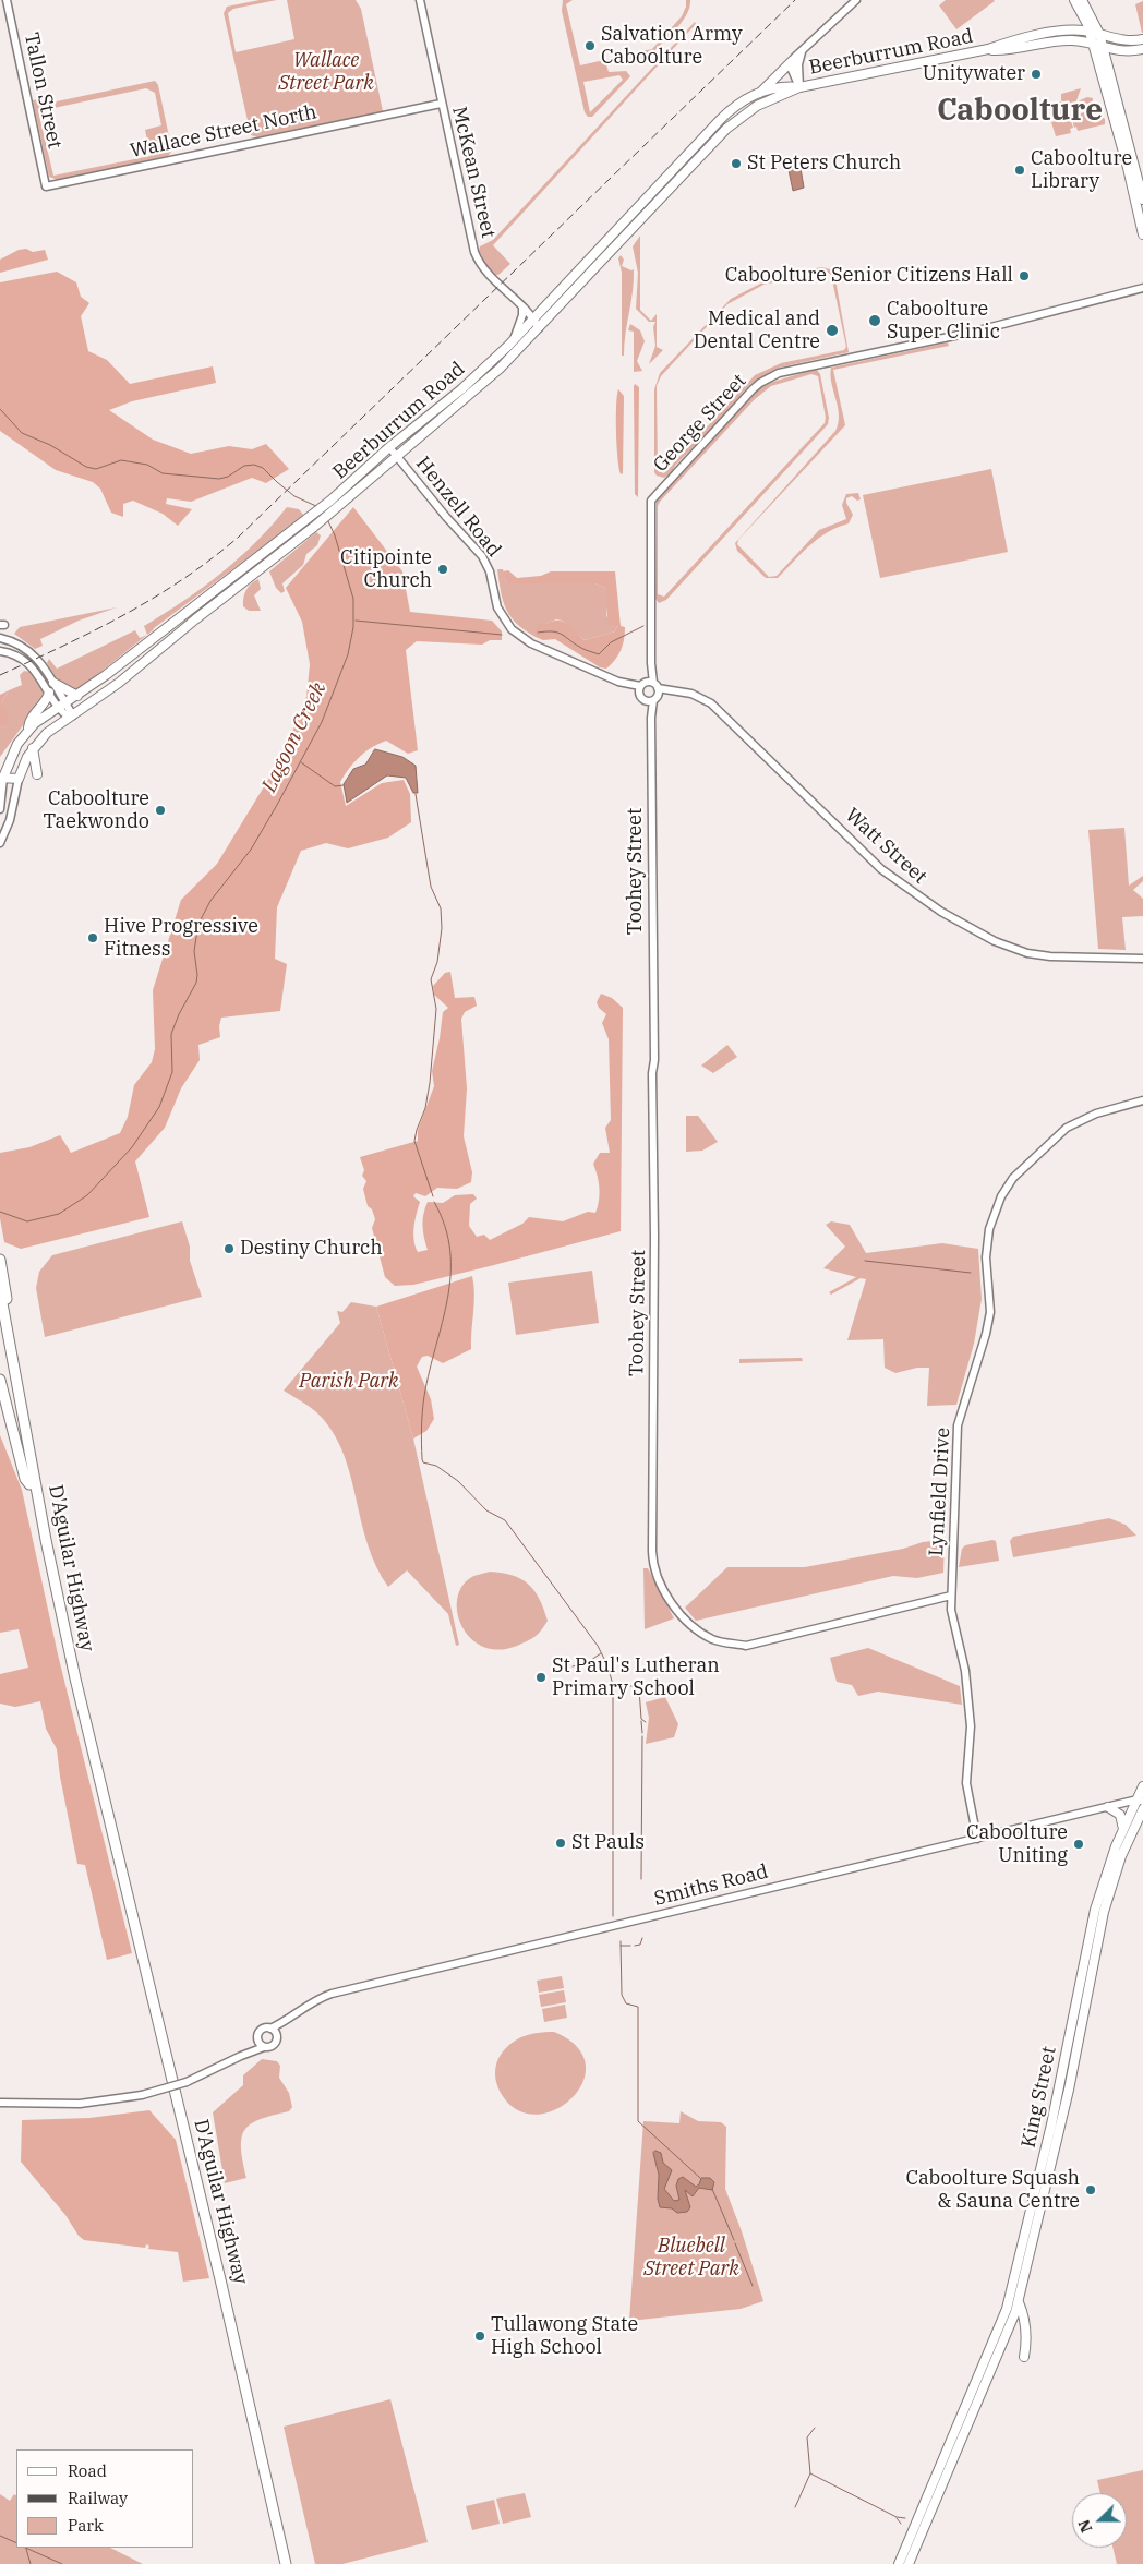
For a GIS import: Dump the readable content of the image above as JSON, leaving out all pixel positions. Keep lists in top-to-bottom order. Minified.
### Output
{"streets":{"highway":["D'Aguilar Highway"],"main road":["Beerburrum Road","King Street"],"street":["Tallon Street","Wallace Street North","McKean Street","George Street","Henzell Road","Watt Street","Toohey Street","Lynfield Drive","Smiths Road"]},"crossings":[["Beerburrum Road","McKean Street"],["Beerburrum Road","Henzell Road"],["Tallon Street","Wallace Street North"],["Wallace Street North","McKean Street"],["George Street","Toohey Street"],["Henzell Road","Watt Street"],["Henzell Road","Toohey Street"],["Watt Street","Toohey Street"],["Toohey Street","Lynfield Drive"],["Lynfield Drive","Smiths Road"],["Smiths Road","King Street"]],"districts":["Caboolture"],"water":["Lagoon Creek"],"parks":["Wallace Street Park","Parish Park","Bluebell Street Park"],"places":["Salvation Army Caboolture","Unitywater","St Peters Church","Caboolture Library","Caboolture Senior Citizens Hall","Caboolture Super Clinic","Medical and Dental Centre","Citipointe Church","Caboolture Taekwondo","Hive Progressive Fitness","Destiny Church","St Paul's Lutheran Primary School","St Pauls","Caboolture Uniting","Caboolture Squash & Sauna Centre","Tullawong State High School"],"legend":["Road","Railway","Park"],"north":"left"}
